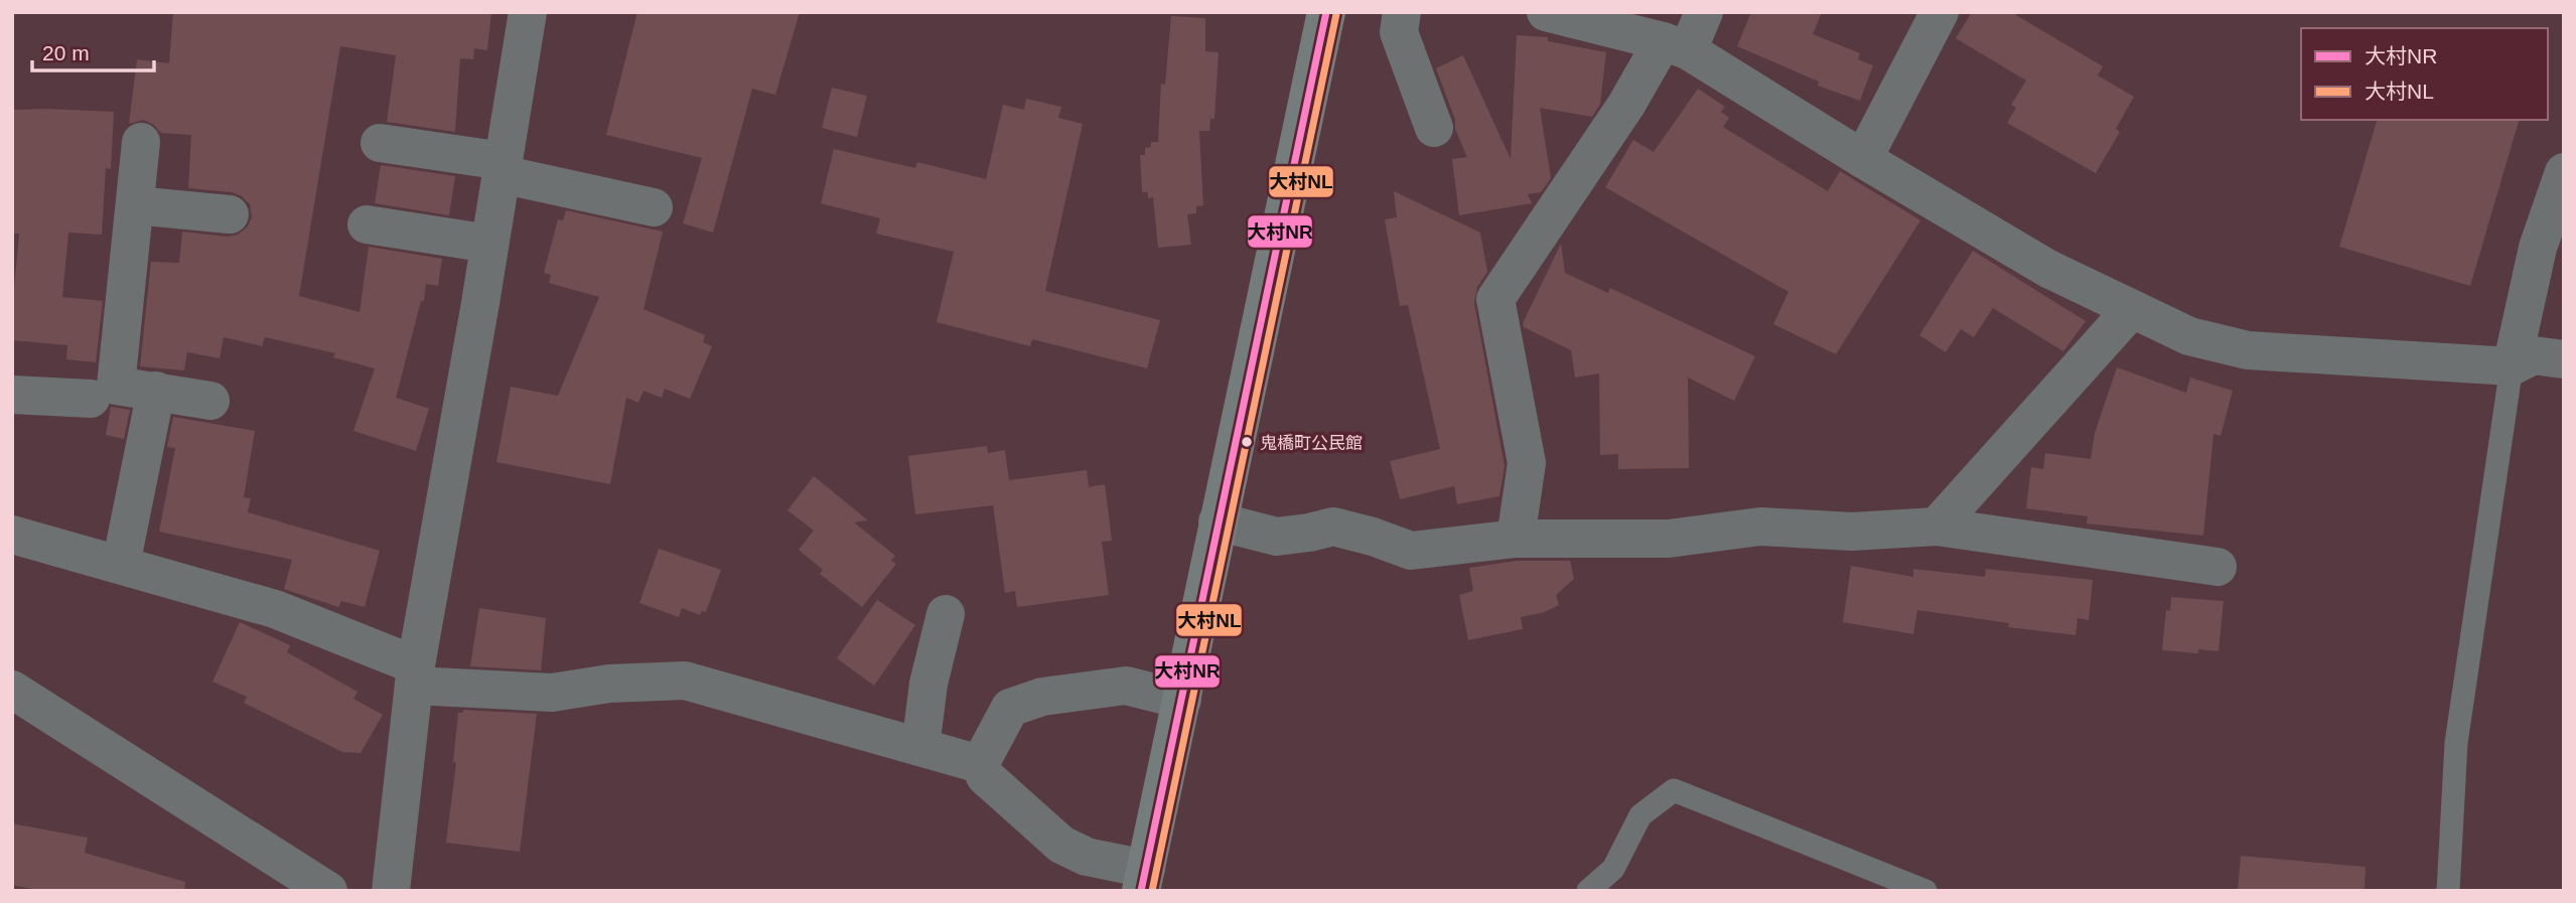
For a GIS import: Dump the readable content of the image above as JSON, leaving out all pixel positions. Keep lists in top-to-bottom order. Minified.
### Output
{"places":["鬼橋町公民館"],"lines":["transit line 大村NR","transit line 大村NL"],"legend":["大村NR","大村NL"],"scale_bar":"20 m"}
